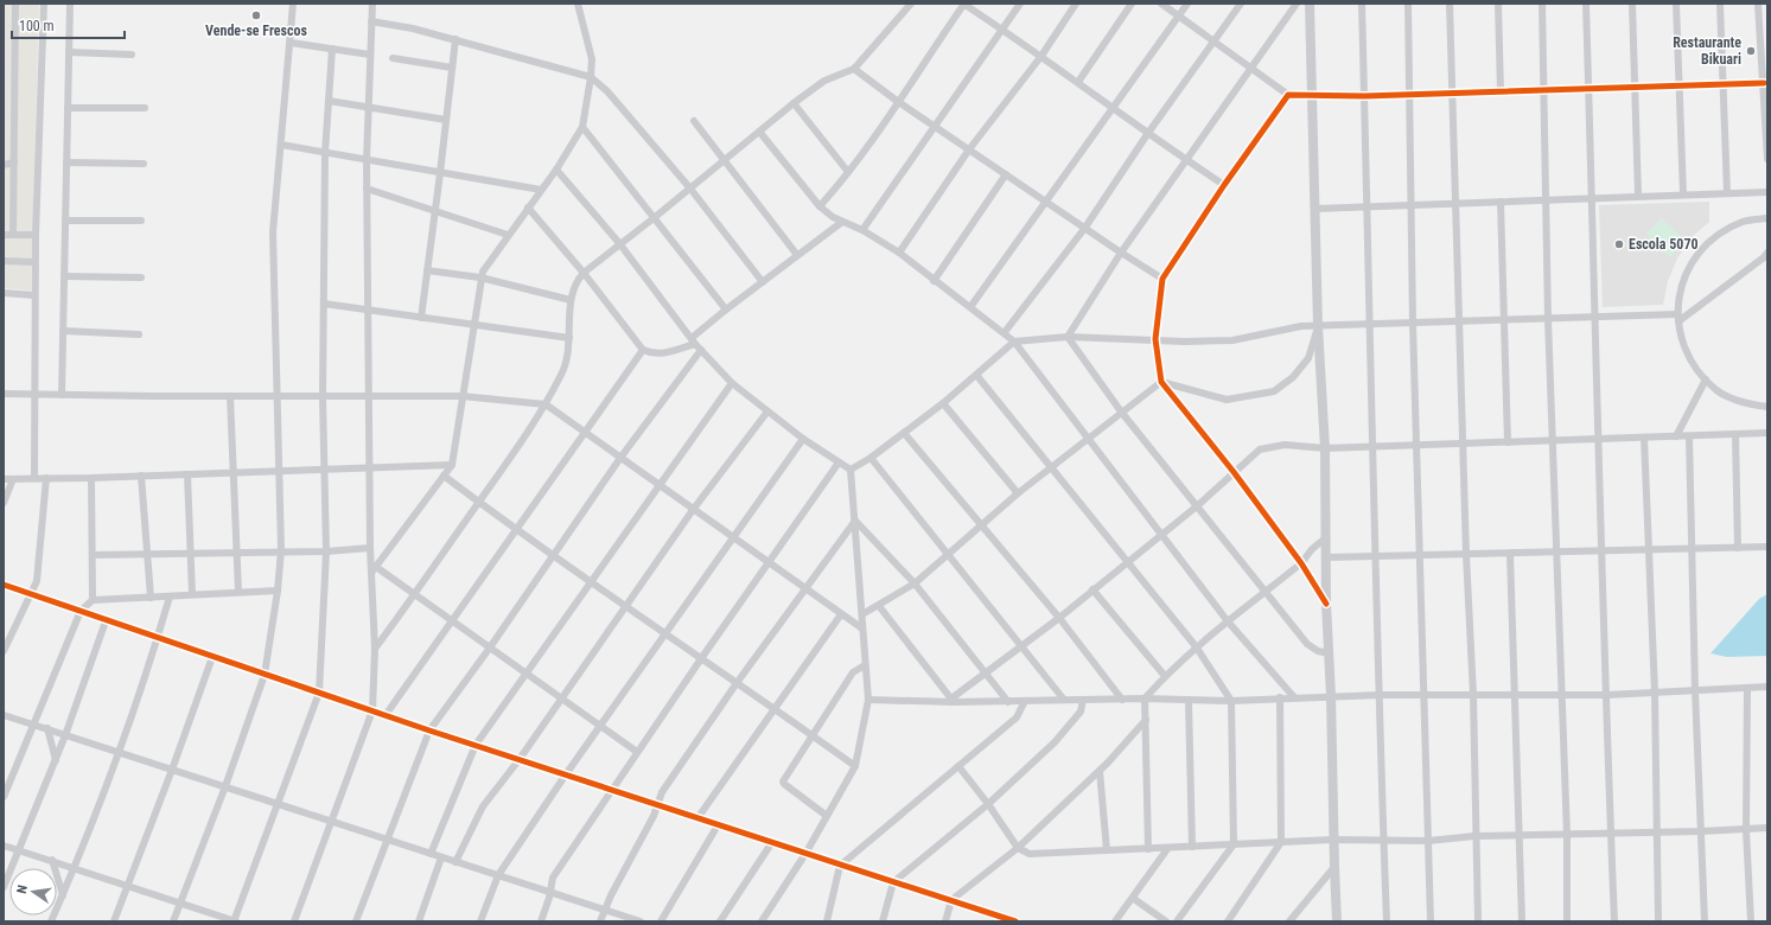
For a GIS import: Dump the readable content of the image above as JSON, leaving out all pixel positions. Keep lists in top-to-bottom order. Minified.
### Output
{"places":["Vende-se Frescos","Restaurante Bikuari","Escola 5070"],"scale_bar":"100 m","north":"left"}
